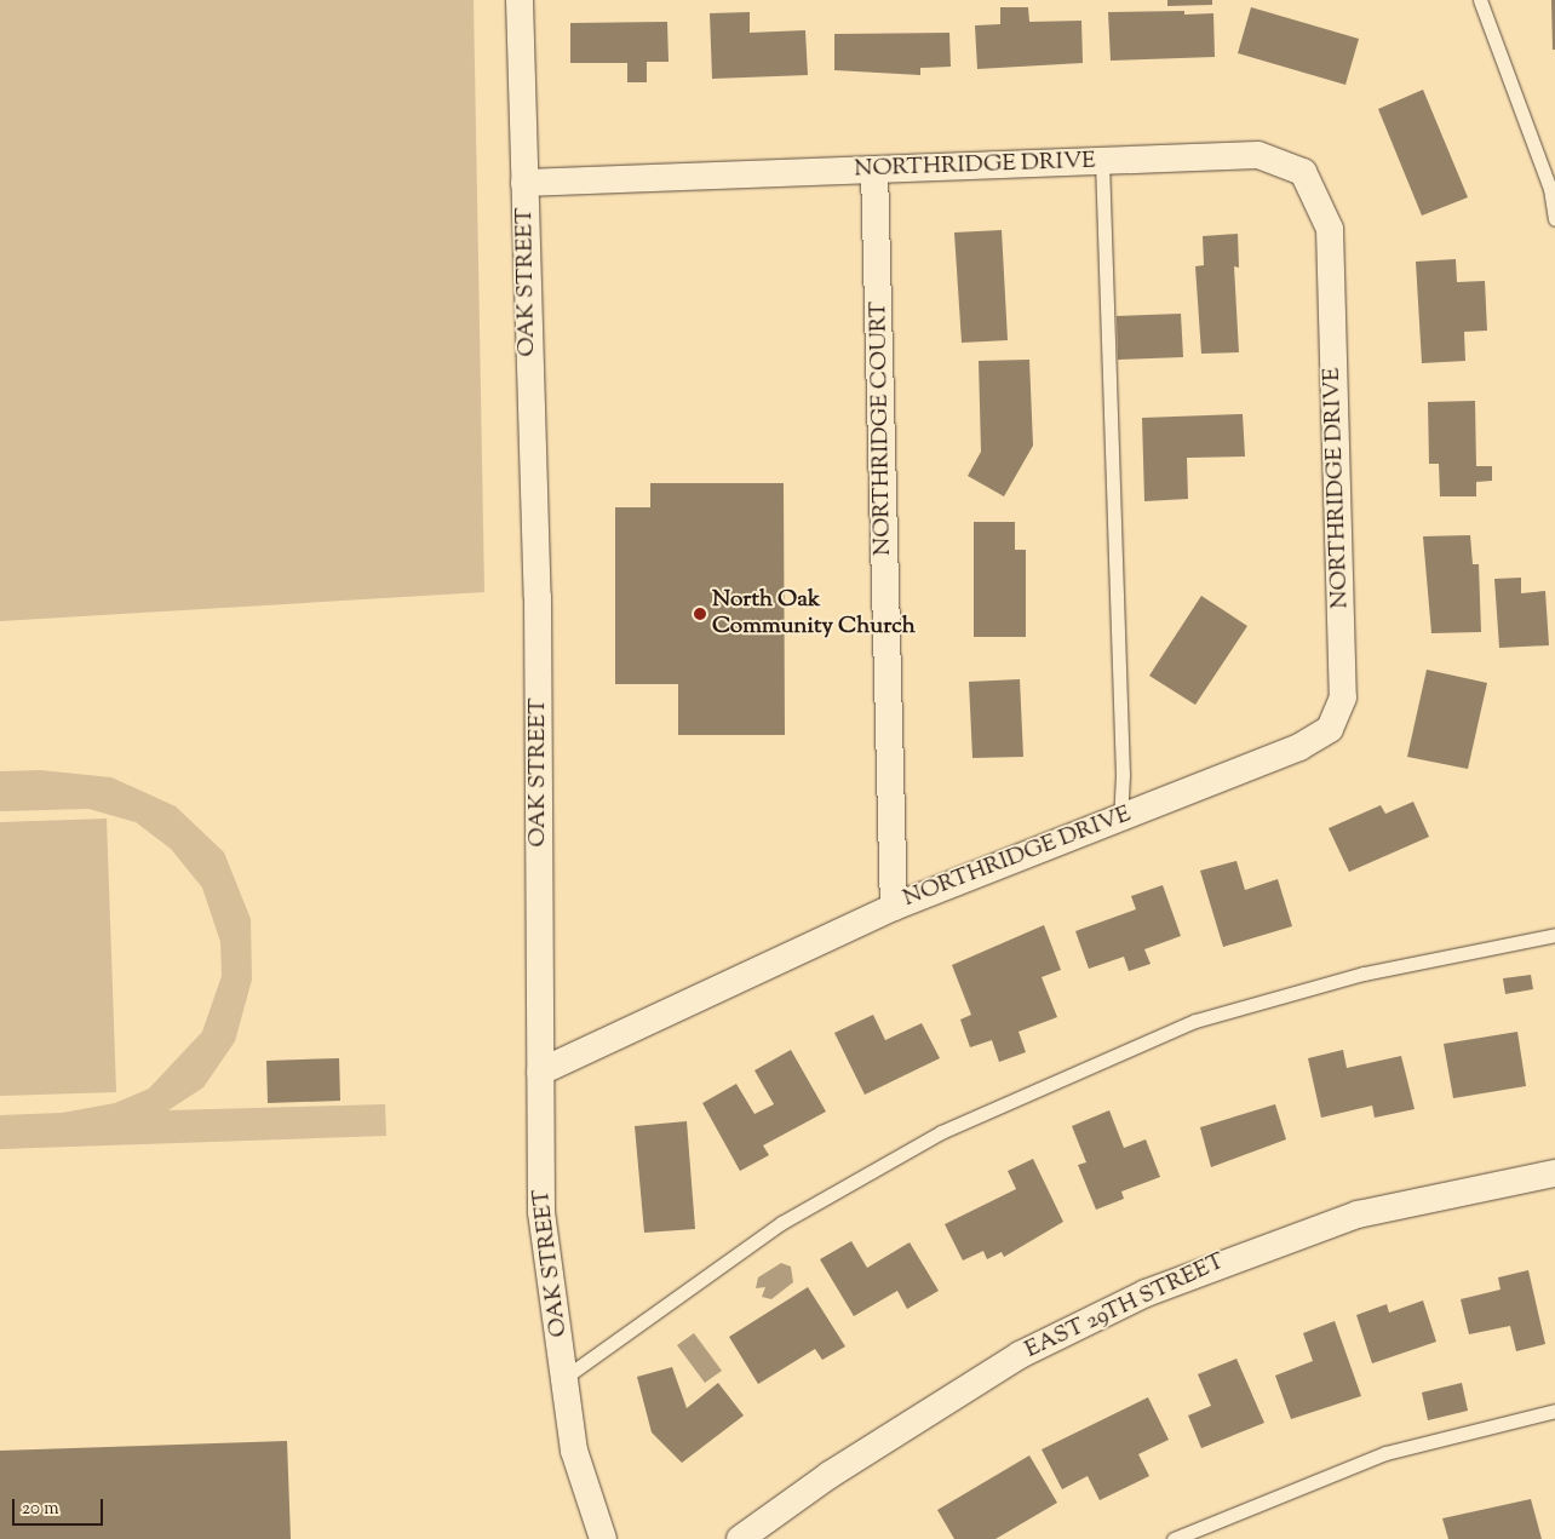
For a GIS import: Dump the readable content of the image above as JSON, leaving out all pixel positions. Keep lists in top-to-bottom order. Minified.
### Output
{"streets":{"street":["NORTHRIDGE DRIVE","OAK STREET","NORTHRIDGE COURT","EAST 29TH STREET"]},"crossings":[["NORTHRIDGE DRIVE","OAK STREET"],["NORTHRIDGE DRIVE","NORTHRIDGE COURT"]],"places":["North Oak Community Church"],"scale_bar":"20 m"}
